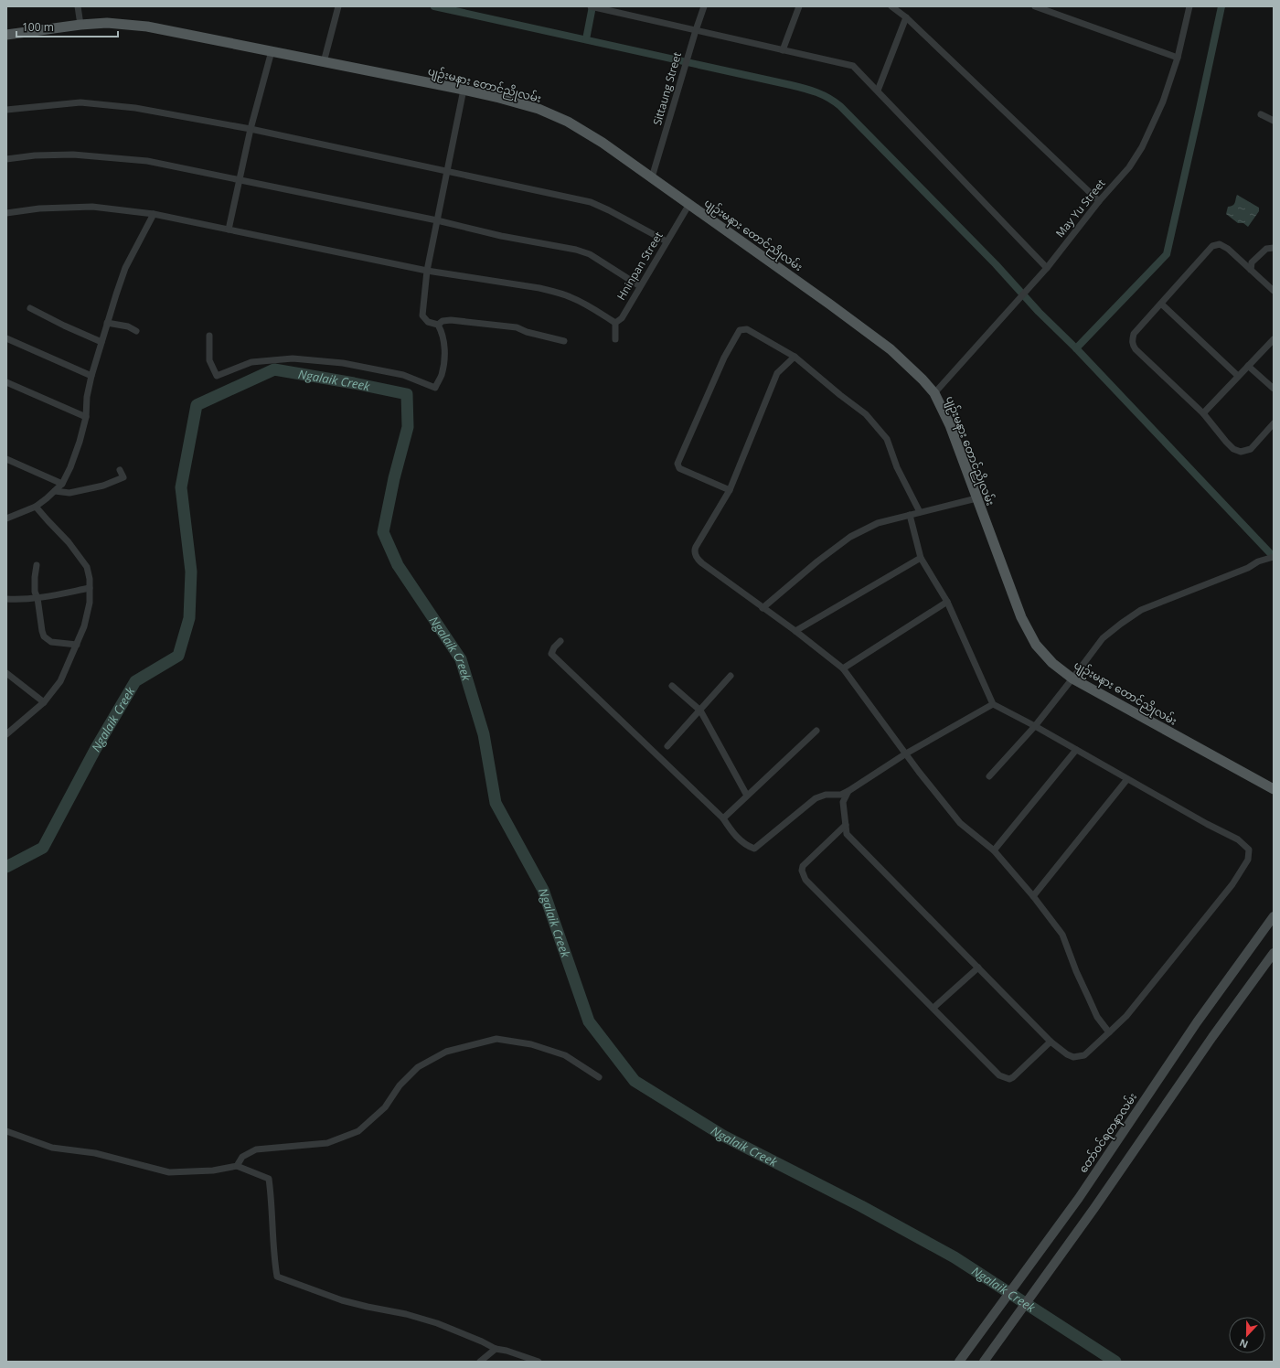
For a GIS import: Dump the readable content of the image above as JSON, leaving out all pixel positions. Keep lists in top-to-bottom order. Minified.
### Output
{"streets":{"main road":["ပျဉ်းမနား တောင်ညိုလမ်း","တော်ဝင်ရတနာလမ်း"],"street":["Sittaung Street","May Yu Street","Hninpan Street"]},"crossings":[["ပျဉ်းမနား တောင်ညိုလမ်း","Sittaung Street"],["ပျဉ်းမနား တောင်ညိုလမ်း","May Yu Street"],["ပျဉ်းမနား တောင်ညိုလမ်း","Hninpan Street"]],"water":["Ngalaik Creek"],"scale_bar":"100 m","north":"bottom"}
